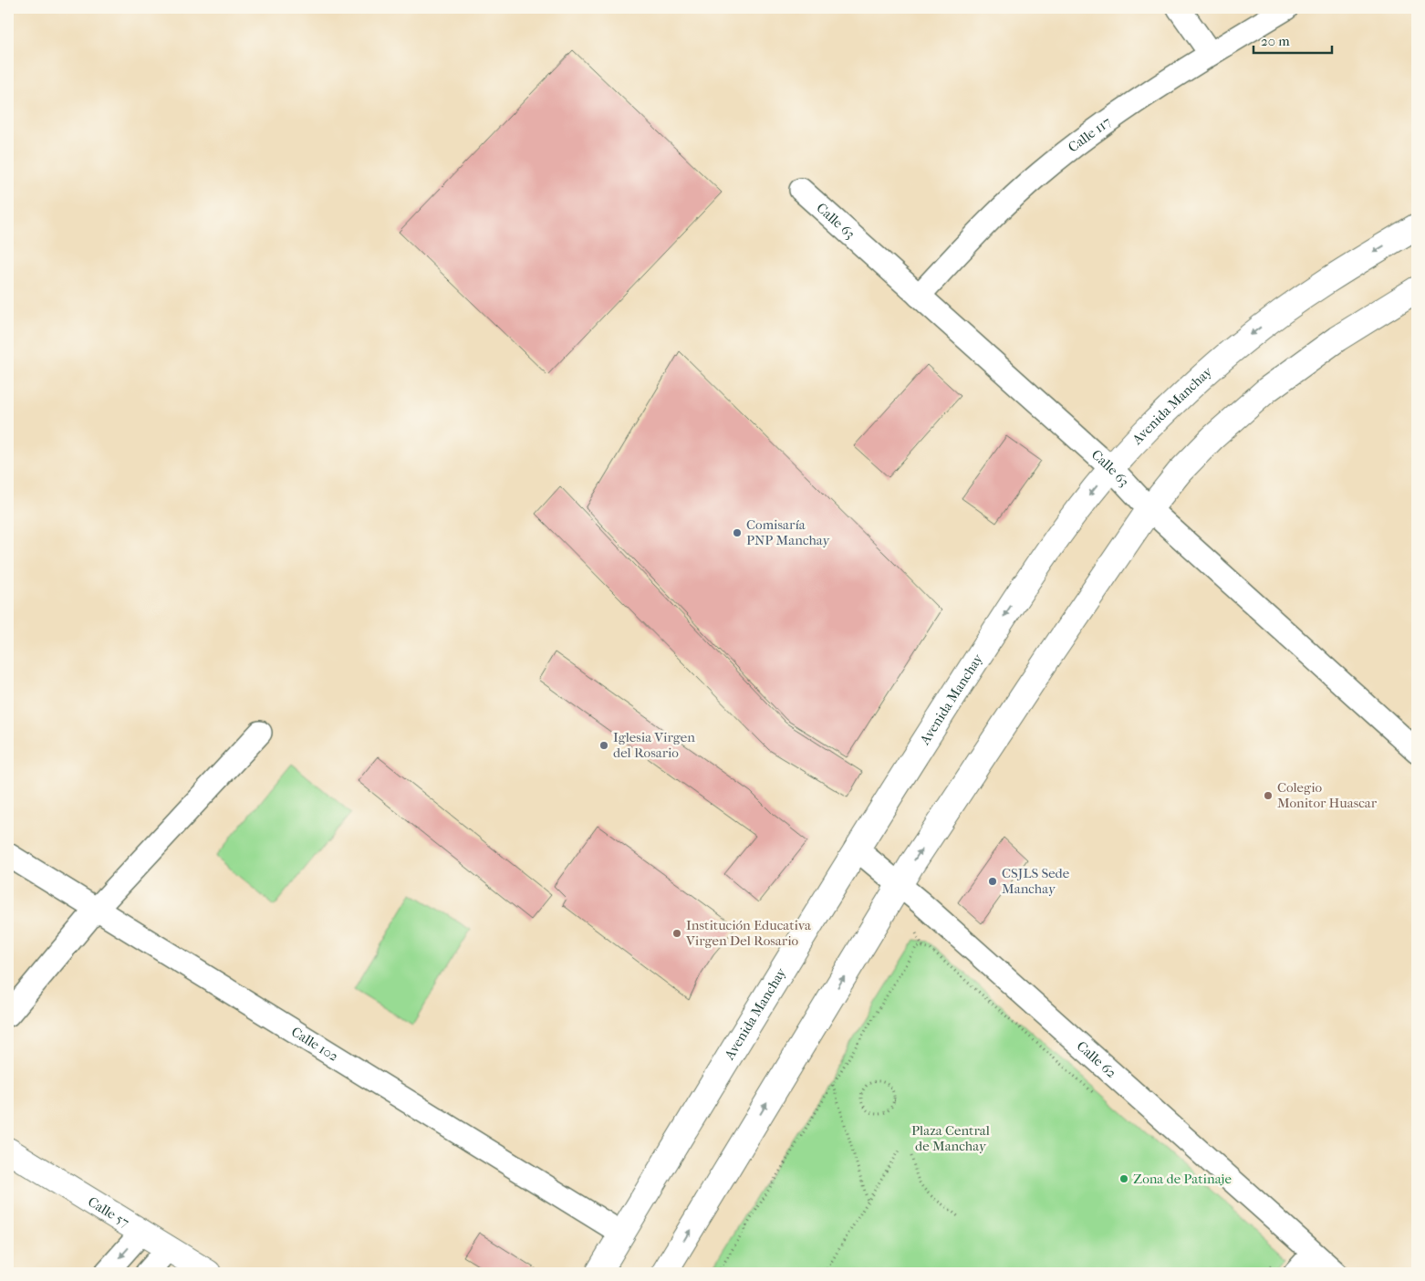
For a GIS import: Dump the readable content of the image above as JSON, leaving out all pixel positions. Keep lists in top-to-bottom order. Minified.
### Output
{"streets":{"street":["Calle 117","Calle 63","Avenida Manchay","Calle 102","Calle 62","Calle 57"]},"crossings":[["Calle 117","Calle 63"],["Calle 63","Avenida Manchay"],["Avenida Manchay","Calle 102"],["Avenida Manchay","Calle 62"]],"parks":["Plaza Central de Manchay"],"places":["Comisaría PNP Manchay","Iglesia Virgen del Rosario","Colegio Monitor Huascar","CSJLS Sede Manchay","Institución Educativa Virgen Del Rosario","Zona de Patinaje"],"scale_bar":"20 m"}
